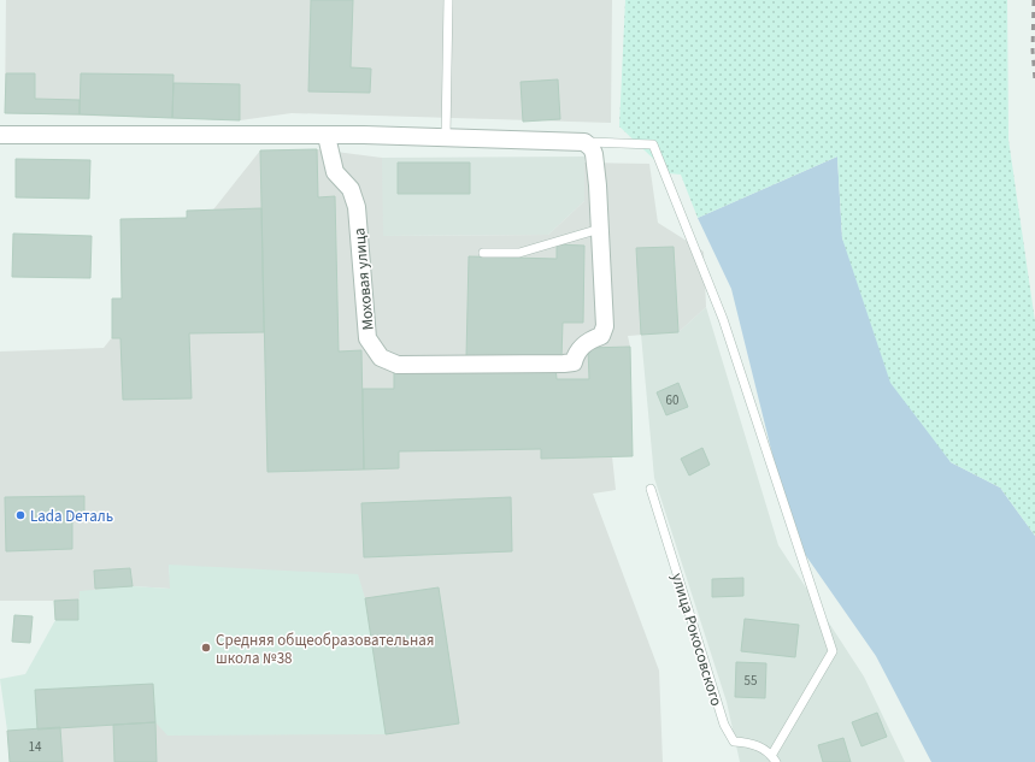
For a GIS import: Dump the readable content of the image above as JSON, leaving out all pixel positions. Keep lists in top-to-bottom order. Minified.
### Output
{"streets":{"street":["Моховая улица"],"lane":["улица Рокосовского"]},"places":["Lada Dеталь","Средняя общеобразовательная школа №38"],"house_numbers":["60","55","14"]}
